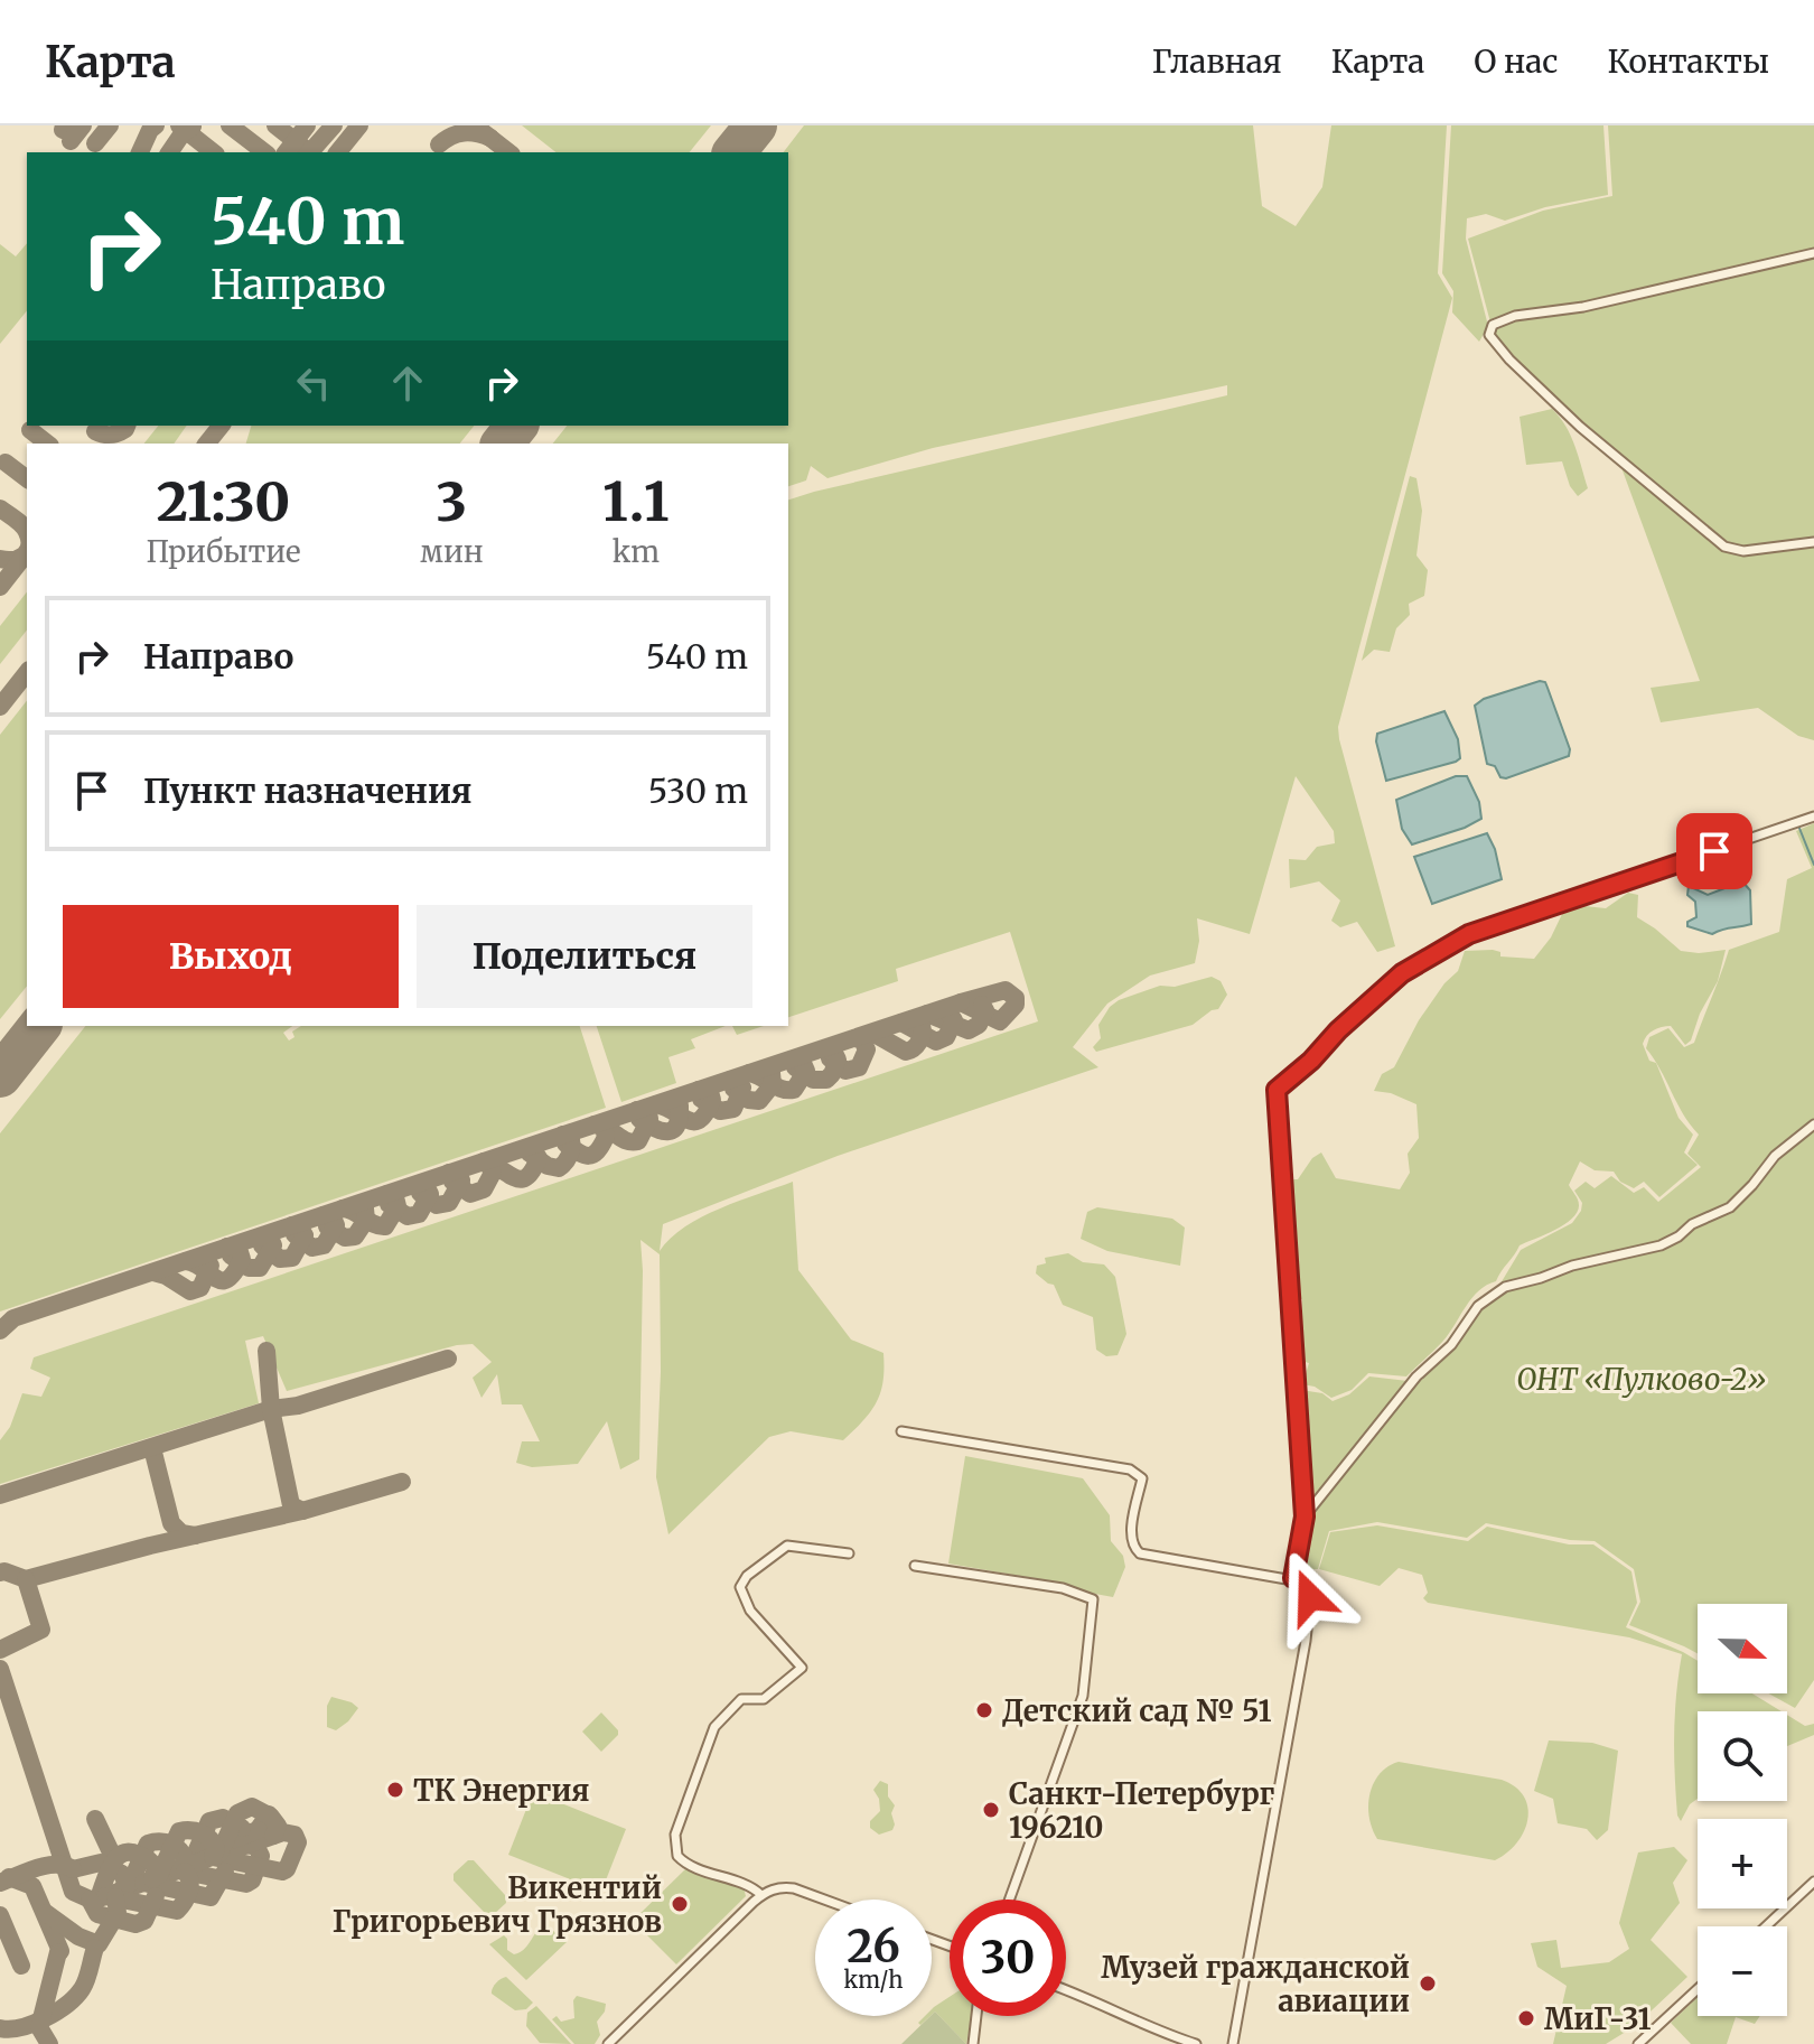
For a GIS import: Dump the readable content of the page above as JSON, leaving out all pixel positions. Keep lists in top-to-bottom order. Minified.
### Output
{"parks":["ОНТ «Пулково-2»"],"places":["Детский сад № 51","ТК Энергия","Санкт-Петербург 196210","Викентий Григорьевич Грязнов","Музей гражданской авиации","МиГ-31"],"north":"right","page":{"header":"Карта","nav":["Главная","Карта","О нас","Контакты"],"turn":["540 m","Направо"],"eta":["21:30","Прибытие","3","мин","1.1","km"],"list":[{"name":"Направо","value":"540 m"},{"name":"Пункт назначения","value":"530 m"}],"buttons":["Выход","Поделиться"],"map_buttons":["+","−"],"speed":"26 km/h","limit":"30"}}
